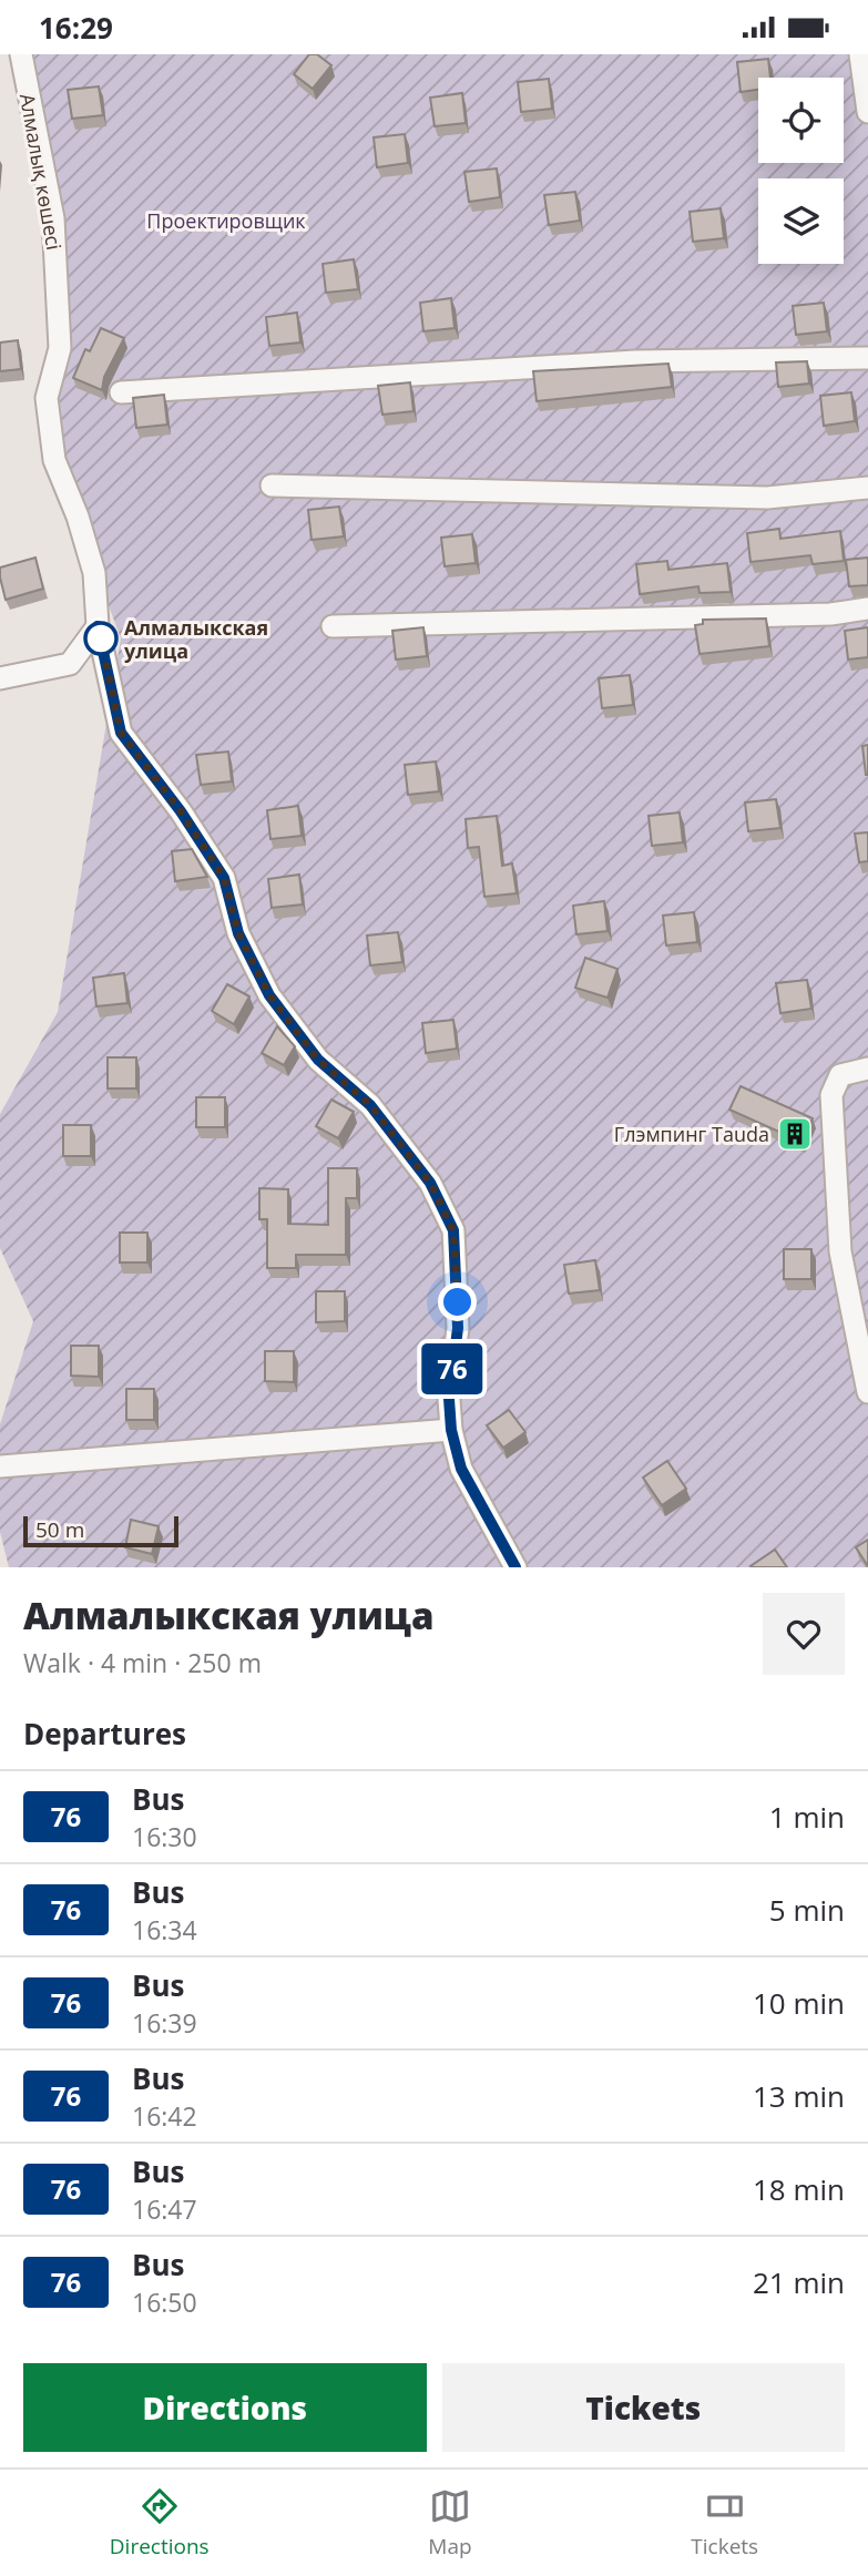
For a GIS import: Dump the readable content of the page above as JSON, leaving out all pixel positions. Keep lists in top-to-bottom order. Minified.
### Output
{"streets":{"street":["Алмалық көшесі"]},"parks":["Проектировщик"],"places":{"other":["Алмалыкская улица"],"building":["Глэмпинг Tauda"]},"lines":["bus line 76"],"scale_bar":"50 m","page":{"status":"16:29","on_map":"76","scale":"50 m","heading":[["Алмалыкская улица","Walk · 4 min · 250 m"],"Departures"],"list":[{"mark":"76","name":"Bus","note":"16:30","value":"1 min"},{"mark":"76","name":"Bus","note":"16:34","value":"5 min"},{"mark":"76","name":"Bus","note":"16:39","value":"10 min"},{"mark":"76","name":"Bus","note":"16:42","value":"13 min"},{"mark":"76","name":"Bus","note":"16:47","value":"18 min"},{"mark":"76","name":"Bus","note":"16:50","value":"21 min"}],"buttons":["Directions","Tickets"],"tabs":["Directions","Map","Tickets"]}}
